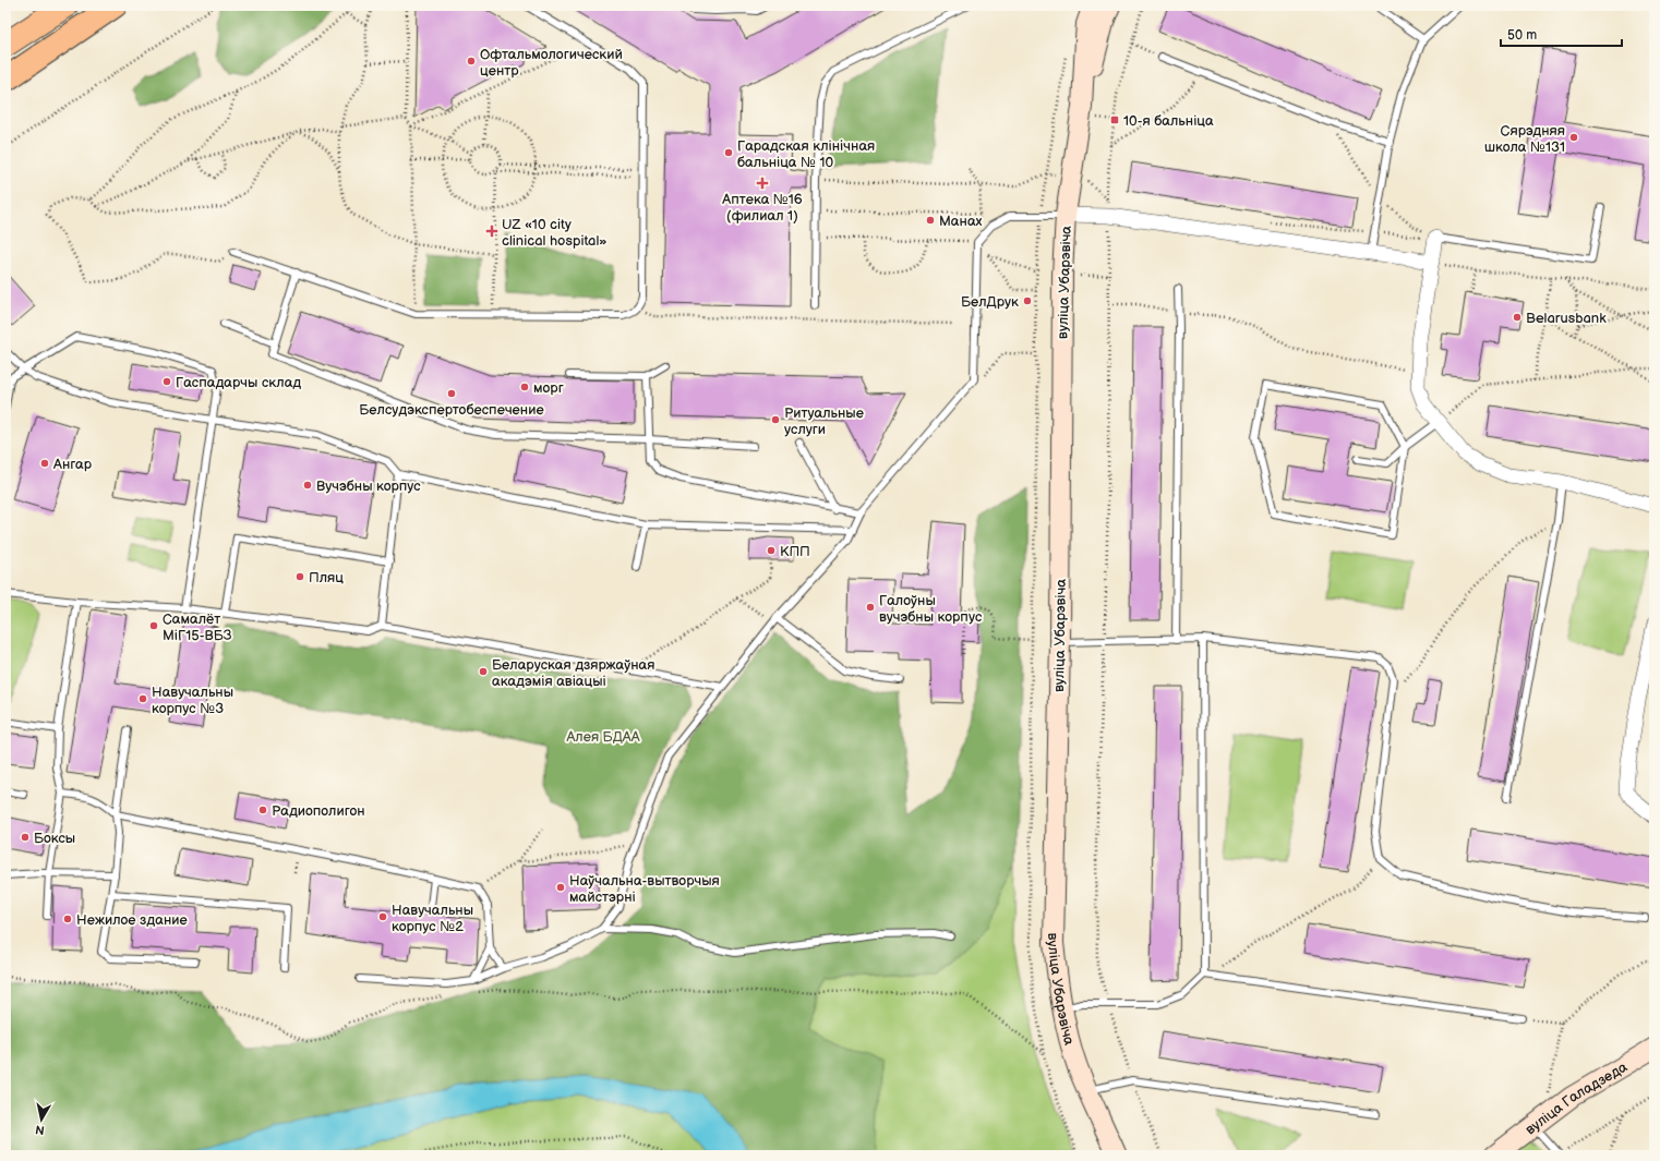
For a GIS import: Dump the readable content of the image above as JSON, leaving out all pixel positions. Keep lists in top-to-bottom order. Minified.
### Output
{"streets":{"main road":["вуліца Убарэвіча","вуліца Галадзеда"]},"parks":["Алея БДАА"],"places":{"other":["Офтальмологический центр","Сярэдняя школа №131","Гарадская клінічная бальніца № 10","Манах","БелДрук","Belarusbank","Гаспадарчы склад","морг","Белсудэкспертобеспечение","Ритуальные услуги","Ангар","Вучэбны корпус","КПП","Пляц","Галоўны вучэбны корпус","Самалёт МіГ15-ВБЗ","Беларуская дзяржаўная акадэмія авіацыі","Навучальны корпус №3","Радиополигон","Боксы","Наўчальна-вытворчыя майстэрні","Навучальны корпус №2","Нежилое здание"],"transit":["10-я бальніца"],"health":["Аптека №16 (филиал 1)","UZ «10 city clinical hospital»"]},"scale_bar":"50 m","north":"bottom"}
